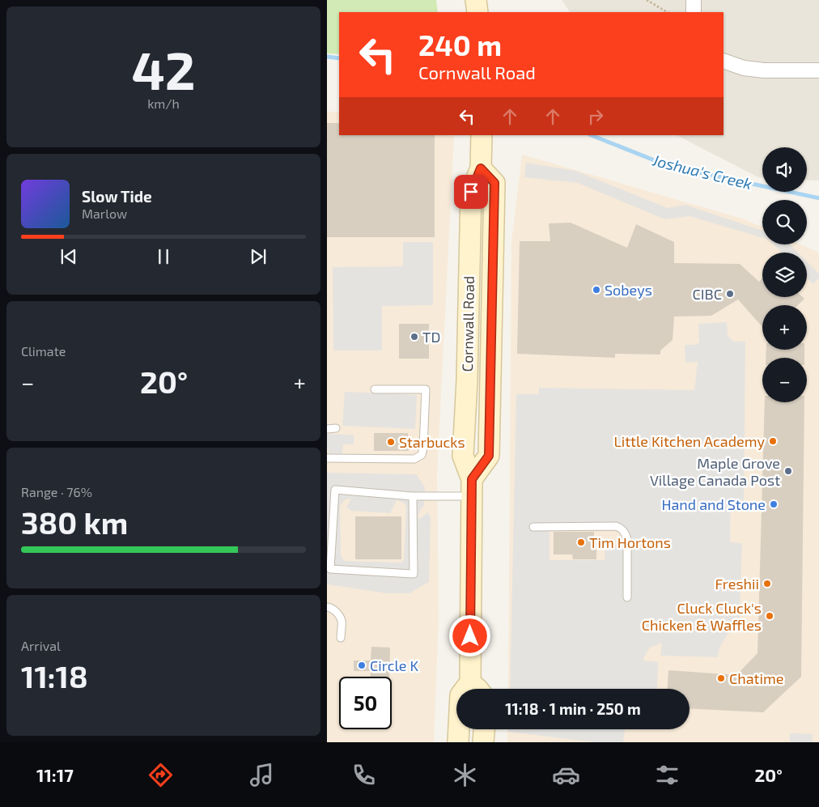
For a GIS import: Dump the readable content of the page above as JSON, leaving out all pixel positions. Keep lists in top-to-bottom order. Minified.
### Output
{"streets":{"main road":["Cornwall Road"]},"water":["Joshua's Creek"],"places":["Sobeys","CIBC","TD","Little Kitchen Academy","Starbucks","Maple Grove Village Canada Post","Hand and Stone","Tim Hortons","Freshii","Cluck Cluck's Chicken & Waffles","Circle K","Chatime"],"page":{"tile":[["42","km/h"],"Climate",["Range · 76%","380 km"],["Arrival","11:18"]],"turn":["240 m","Cornwall Road"],"map_buttons":["+","−"],"song":["Slow Tide","Marlow"],"heat":["−","20°","+"],"limit":"50","trip":"11:18 · 1 min · 250 m","tabs":["11:17","20°"]}}
